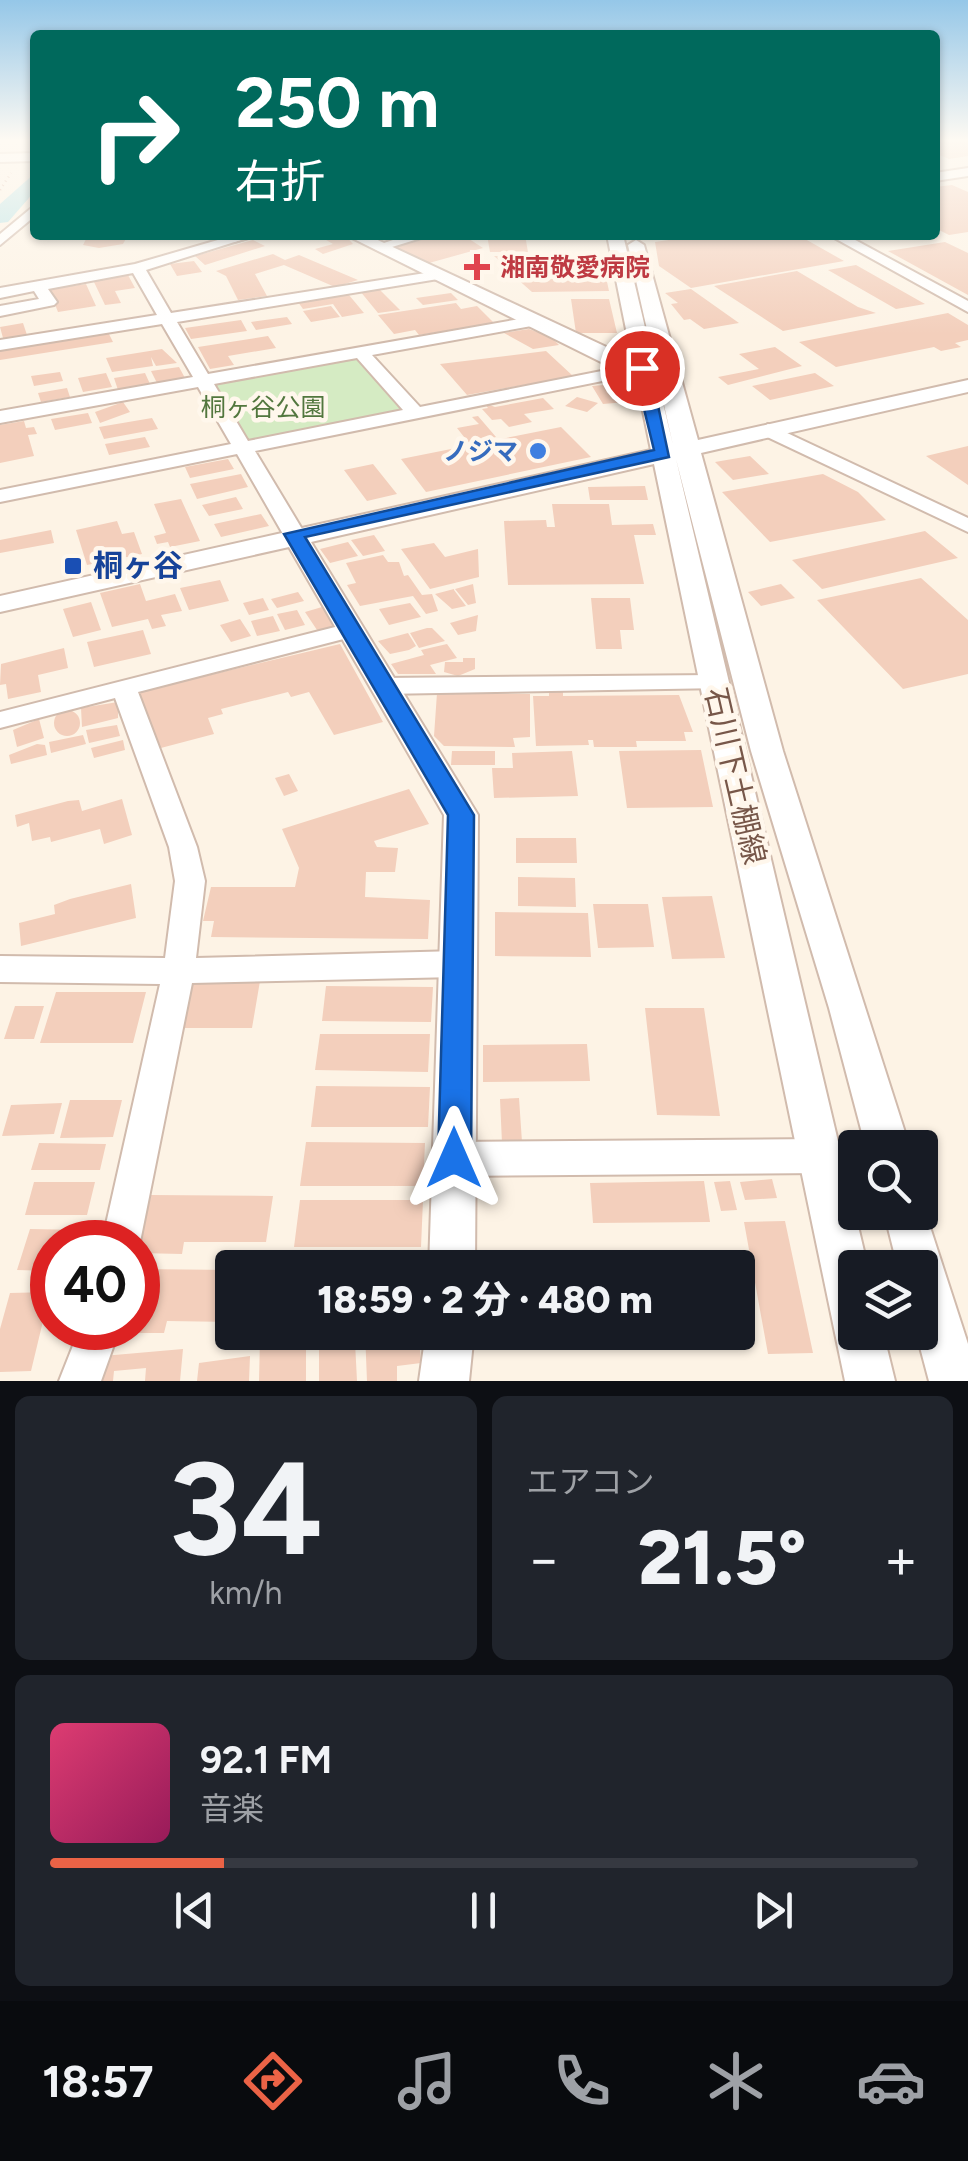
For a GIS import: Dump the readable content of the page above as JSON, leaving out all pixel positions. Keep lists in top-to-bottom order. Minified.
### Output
{"streets":{"street":["石川下土棚線"]},"parks":["桐ヶ谷公園"],"places":{"health":["湘南敬愛病院"],"other":["ノジマ"],"transit":["桐ヶ谷"]},"page":{"turn":["250 m","右折"],"limit":"40","trip":"18:59 · 2 分 · 480 m","tile":[["34","km/h"],"エアコン"],"heat":["−","21.5°","+"],"song":["92.1 FM","音楽"],"tabs":"18:57"}}
